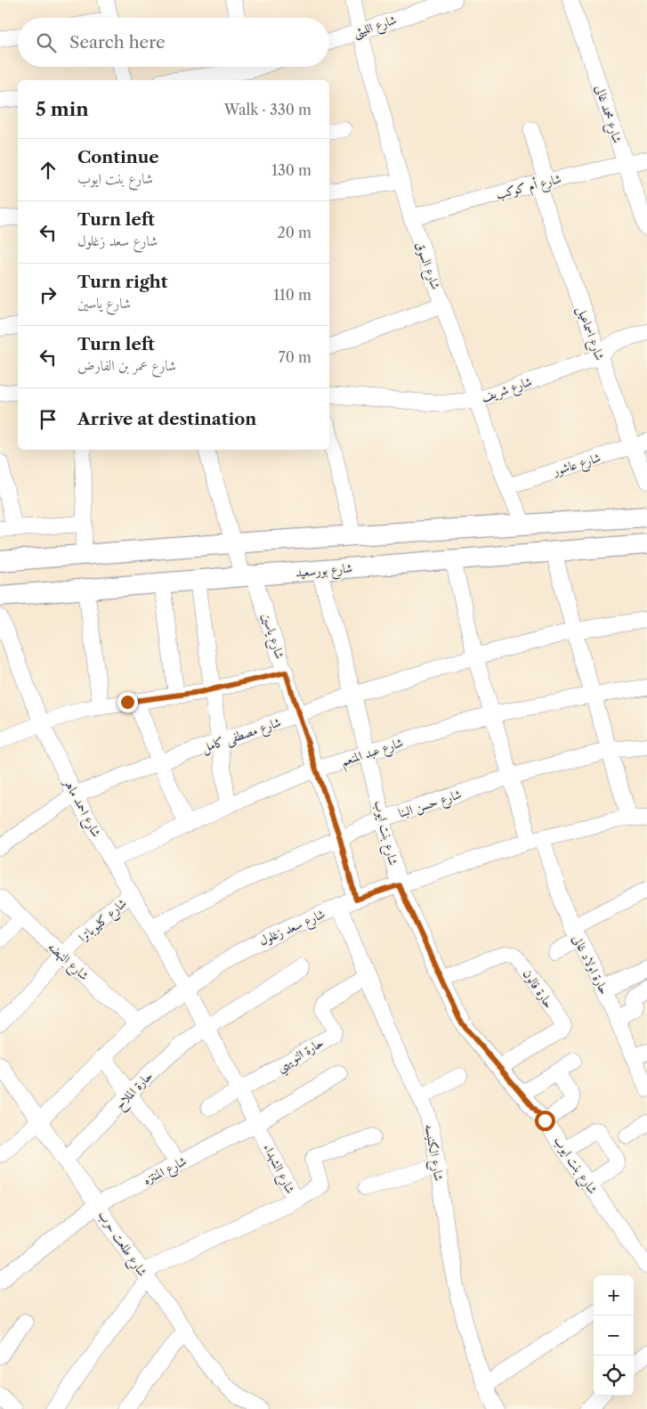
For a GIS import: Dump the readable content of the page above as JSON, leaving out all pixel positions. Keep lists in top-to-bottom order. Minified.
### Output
{"streets":{"street":["شارع الليثى","شارع محمد غالى","شارع أم كوكب","شارع السوق","شارع اسماعيل","شارع شريف","شارع عاشور","شارع بورسعيد","شارع ياسين","شارع مصطفى كامل","شارع عبد المنعم","شارع حسن البنا","شارع احمد ماهر","شارع بنت ايوب","شارع كليوباترا","شارع سعد زغلول","شارع النهضه","حارة اولاد غالى","حارة فالون","حارة النويهي","حارة الملاح","شارع الكنيسه","شارع الشهداء","شارع المنتزه","شارع طلعت حرب"]},"crossings":[["شارع الليثى","شارع السوق"],["شارع محمد غالى","شارع أم كوكب"],["شارع أم كوكب","شارع السوق"],["شارع أم كوكب","شارع اسماعيل"],["شارع السوق","شارع شريف"],["شارع السوق","شارع عاشور"],["شارع اسماعيل","شارع شريف"],["شارع اسماعيل","شارع عاشور"],["شارع بورسعيد","شارع ياسين"],["شارع بورسعيد","شارع بنت ايوب"],["شارع بورسعيد","حارة اولاد غالى"],["شارع ياسين","شارع مصطفى كامل"],["شارع ياسين","شارع عبد المنعم"],["شارع ياسين","شارع حسن البنا"],["شارع ياسين","شارع سعد زغلول"],["شارع مصطفى كامل","شارع احمد ماهر"],["شارع مصطفى كامل","شارع بنت ايوب"],["شارع مصطفى كامل","حارة اولاد غالى"],["شارع عبد المنعم","شارع احمد ماهر"],["شارع عبد المنعم","شارع بنت ايوب"],["شارع عبد المنعم","حارة اولاد غالى"],["شارع حسن البنا","شارع احمد ماهر"],["شارع حسن البنا","شارع بنت ايوب"],["شارع حسن البنا","حارة اولاد غالى"],["شارع احمد ماهر","شارع كليوباترا"],["شارع احمد ماهر","شارع سعد زغلول"],["شارع احمد ماهر","شارع الشهداء"],["شارع بنت ايوب","شارع سعد زغلول"],["شارع بنت ايوب","حارة فالون"],["شارع كليوباترا","شارع النهضه"],["شارع سعد زغلول","شارع النهضه"],["شارع سعد زغلول","حارة اولاد غالى"],["شارع سعد زغلول","شارع الكنيسه"],["شارع سعد زغلول","شارع الشهداء"],["شارع سعد زغلول","شارع طلعت حرب"],["حارة النويهي","شارع الكنيسه"],["حارة النويهي","شارع الشهداء"],["حارة الملاح","شارع الشهداء"],["حارة الملاح","شارع طلعت حرب"],["شارع الشهداء","شارع المنتزه"],["شارع الشهداء","شارع طلعت حرب"],["شارع المنتزه","شارع طلعت حرب"]],"page":{"search":"Search here","heading":["5 min","Walk · 330 m"],"list":[["Continue","شارع بنت ايوب","130 m"],["Turn left","شارع سعد زغلول","20 m"],["Turn right","شارع ياسين","110 m"],["Turn left","شارع عمر بن الفارض","70 m"],"Arrive at destination"],"map_buttons":["+","−"]}}
